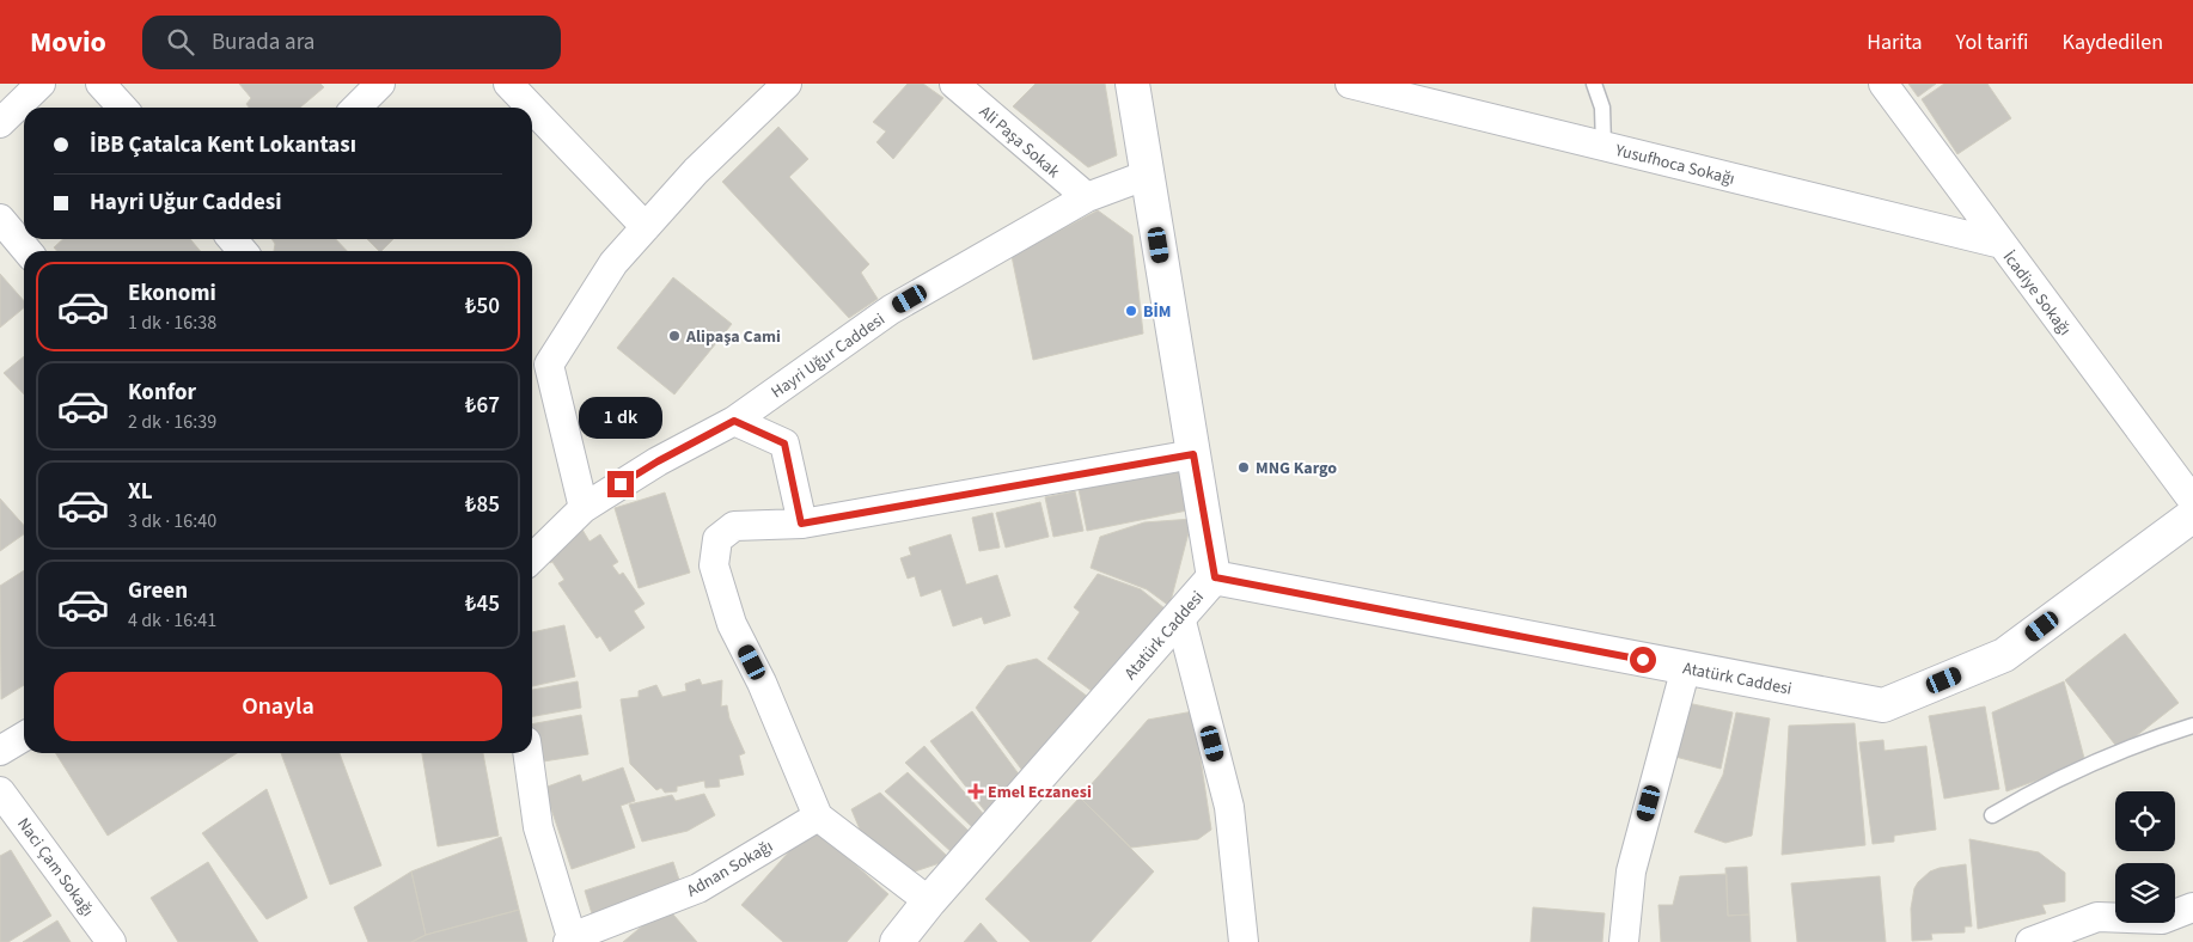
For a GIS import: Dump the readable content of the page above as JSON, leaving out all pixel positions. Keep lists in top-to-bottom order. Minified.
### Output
{"streets":{"main road":["Atatürk Caddesi"],"street":["Ali Paşa Sokak","Yusufhoca Sokağı","İcadiye Sokağı","Hayri Uğur Caddesi","Naci Çam Sokağı","Adnan Sokağı"]},"crossings":[["Ali Paşa Sokak","Hayri Uğur Caddesi"],["Yusufhoca Sokağı","İcadiye Sokağı"]],"places":{"other":["BİM","Alipaşa Cami","MNG Kargo"],"health":["Emel Eczanesi"]},"page":{"header":"Movio","search":"Burada ara","nav":["Harita","Yol tarifi","Kaydedilen"],"banner":["İBB Çatalca Kent Lokantası","Hayri Uğur Caddesi"],"list":[{"name":"Ekonomi","note":"1 dk · 16:38","value":"₺50"},{"name":"Konfor","note":"2 dk · 16:39","value":"₺67"},{"name":"XL","note":"3 dk · 16:40","value":"₺85"},{"name":"Green","note":"4 dk · 16:41","value":"₺45"}],"bubble":"1 dk","buttons":"Onayla"}}
